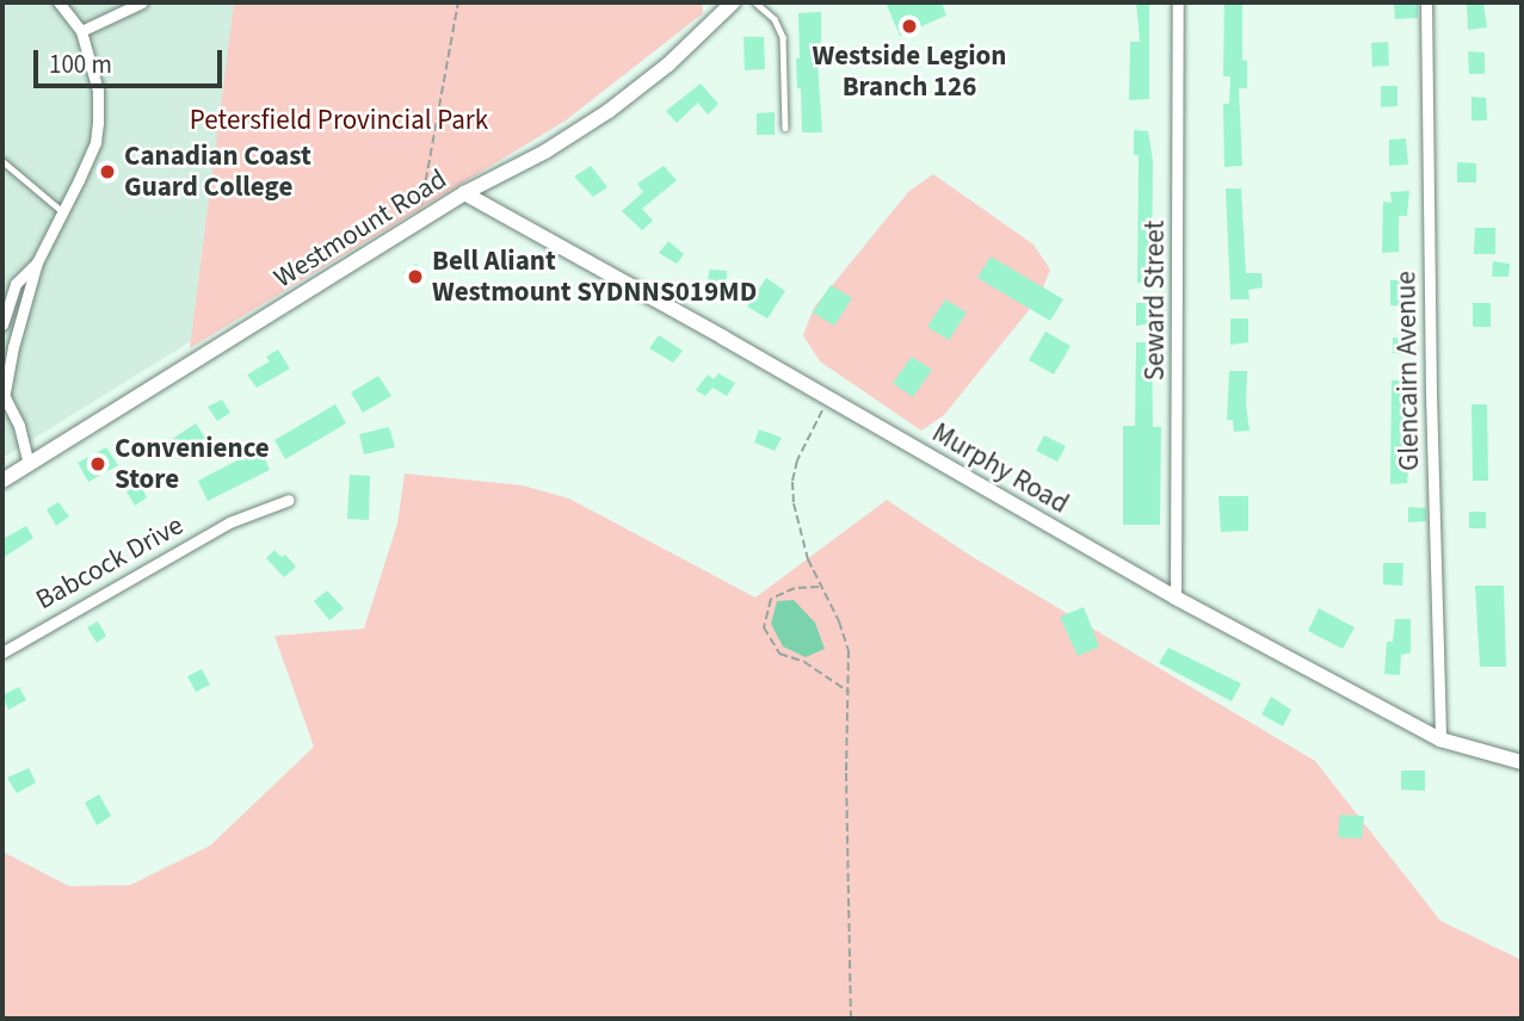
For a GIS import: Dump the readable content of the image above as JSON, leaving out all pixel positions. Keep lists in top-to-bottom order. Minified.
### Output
{"streets":{"street":["Westmount Road","Seward Street","Glencairn Avenue","Murphy Road","Babcock Drive"]},"crossings":[["Westmount Road","Murphy Road"],["Seward Street","Murphy Road"],["Glencairn Avenue","Murphy Road"]],"parks":["Petersfield Provincial Park"],"places":["Westside Legion Branch 126","Canadian Coast Guard College","Bell Aliant Westmount SYDNNS019MD","Convenience Store"],"scale_bar":"100 m"}
